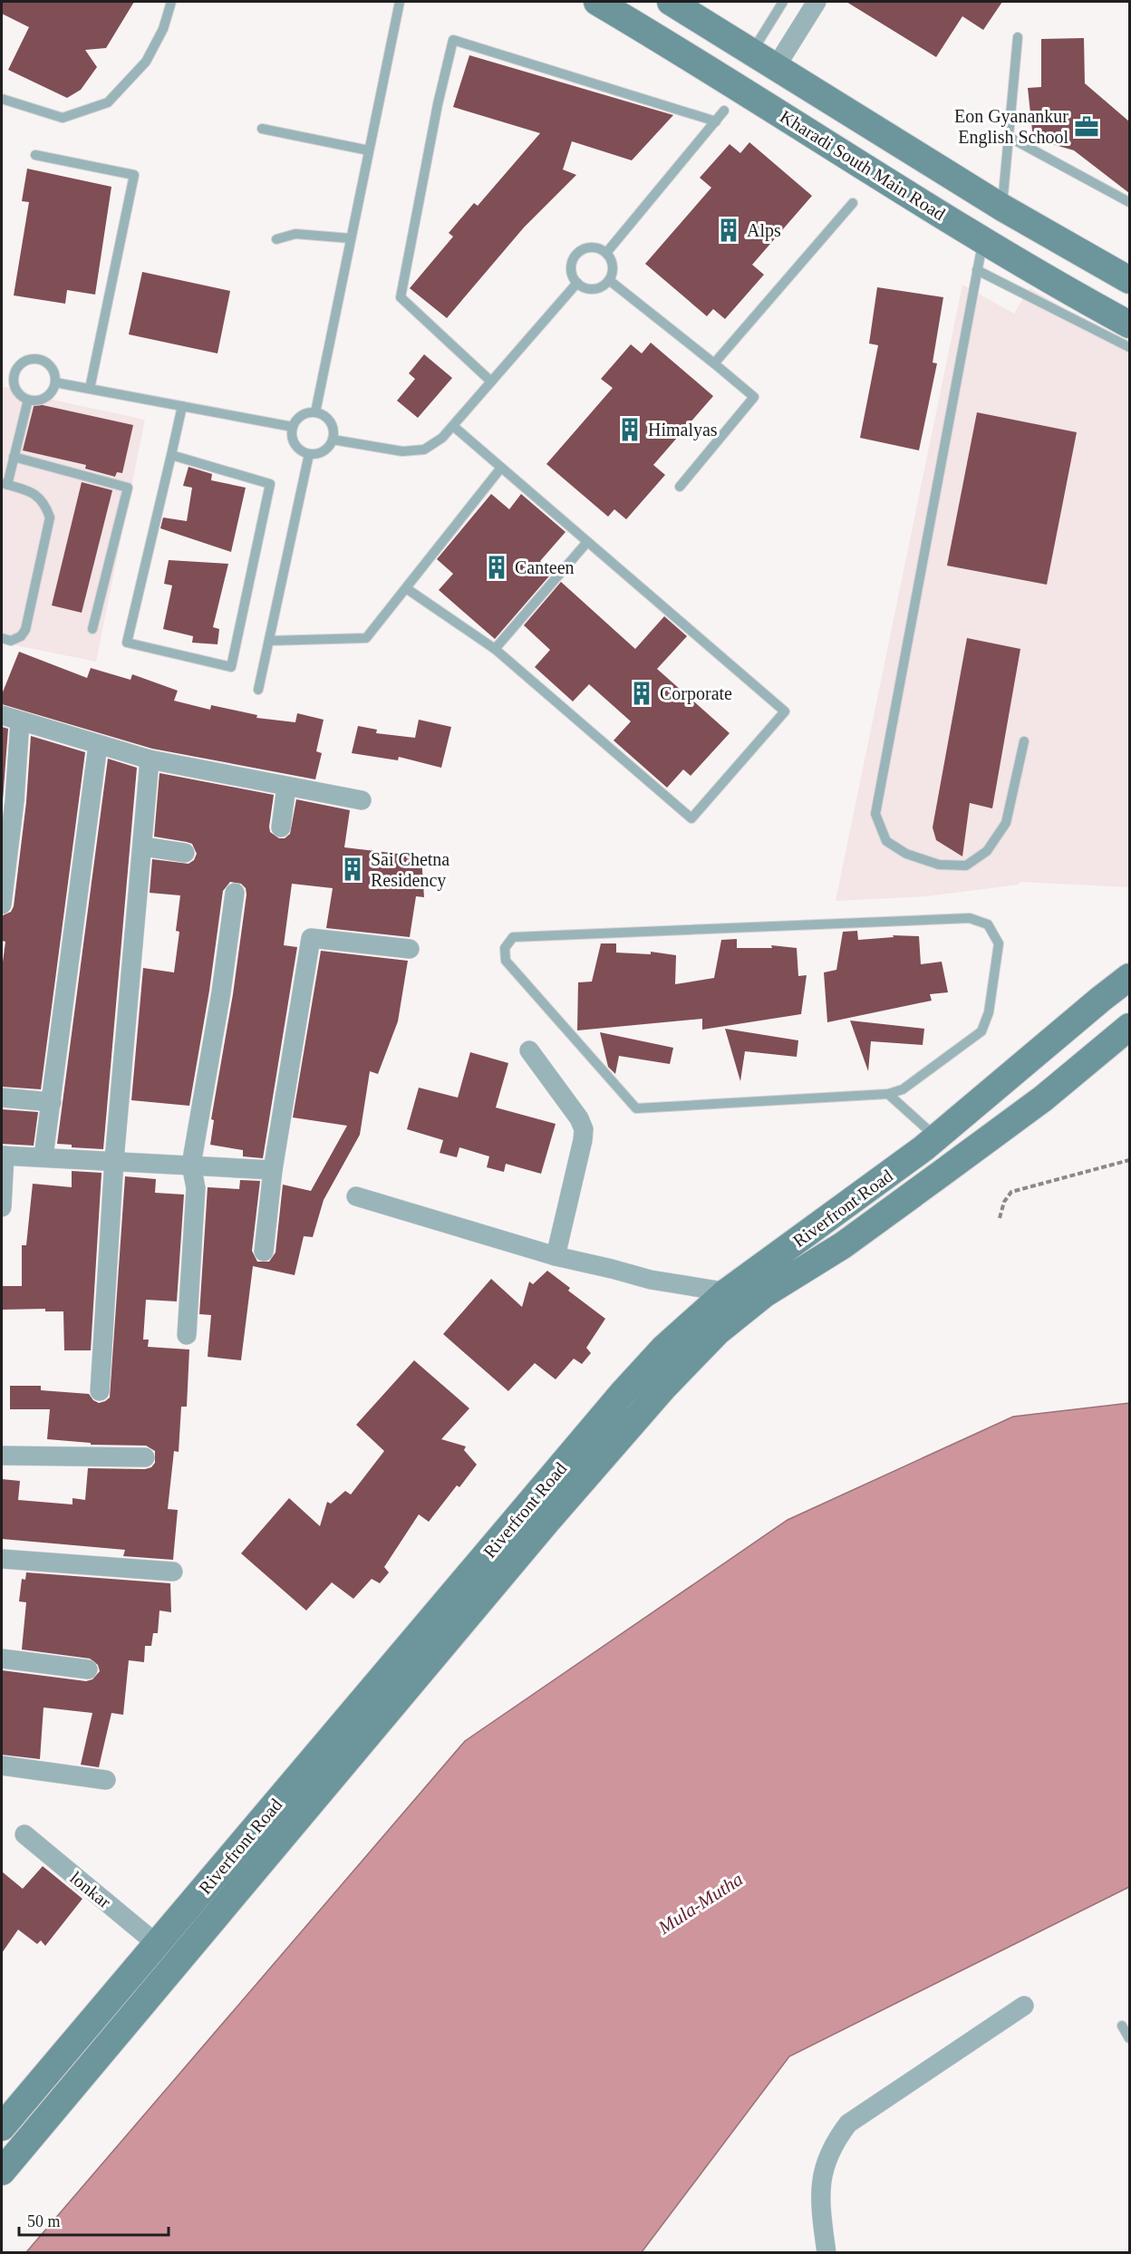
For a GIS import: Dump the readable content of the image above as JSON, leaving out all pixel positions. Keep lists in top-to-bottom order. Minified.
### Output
{"streets":{"street":["Kharadi South Main Road","Riverfront Road","lonkar"]},"crossings":[["Riverfront Road","lonkar"]],"water":["Mula-Mutha"],"places":{"office":["Eon Gyanankur English School"],"building":["Alps","Himalyas","Canteen","Corporate","Sai Chetna Residency"]},"scale_bar":"50 m"}
